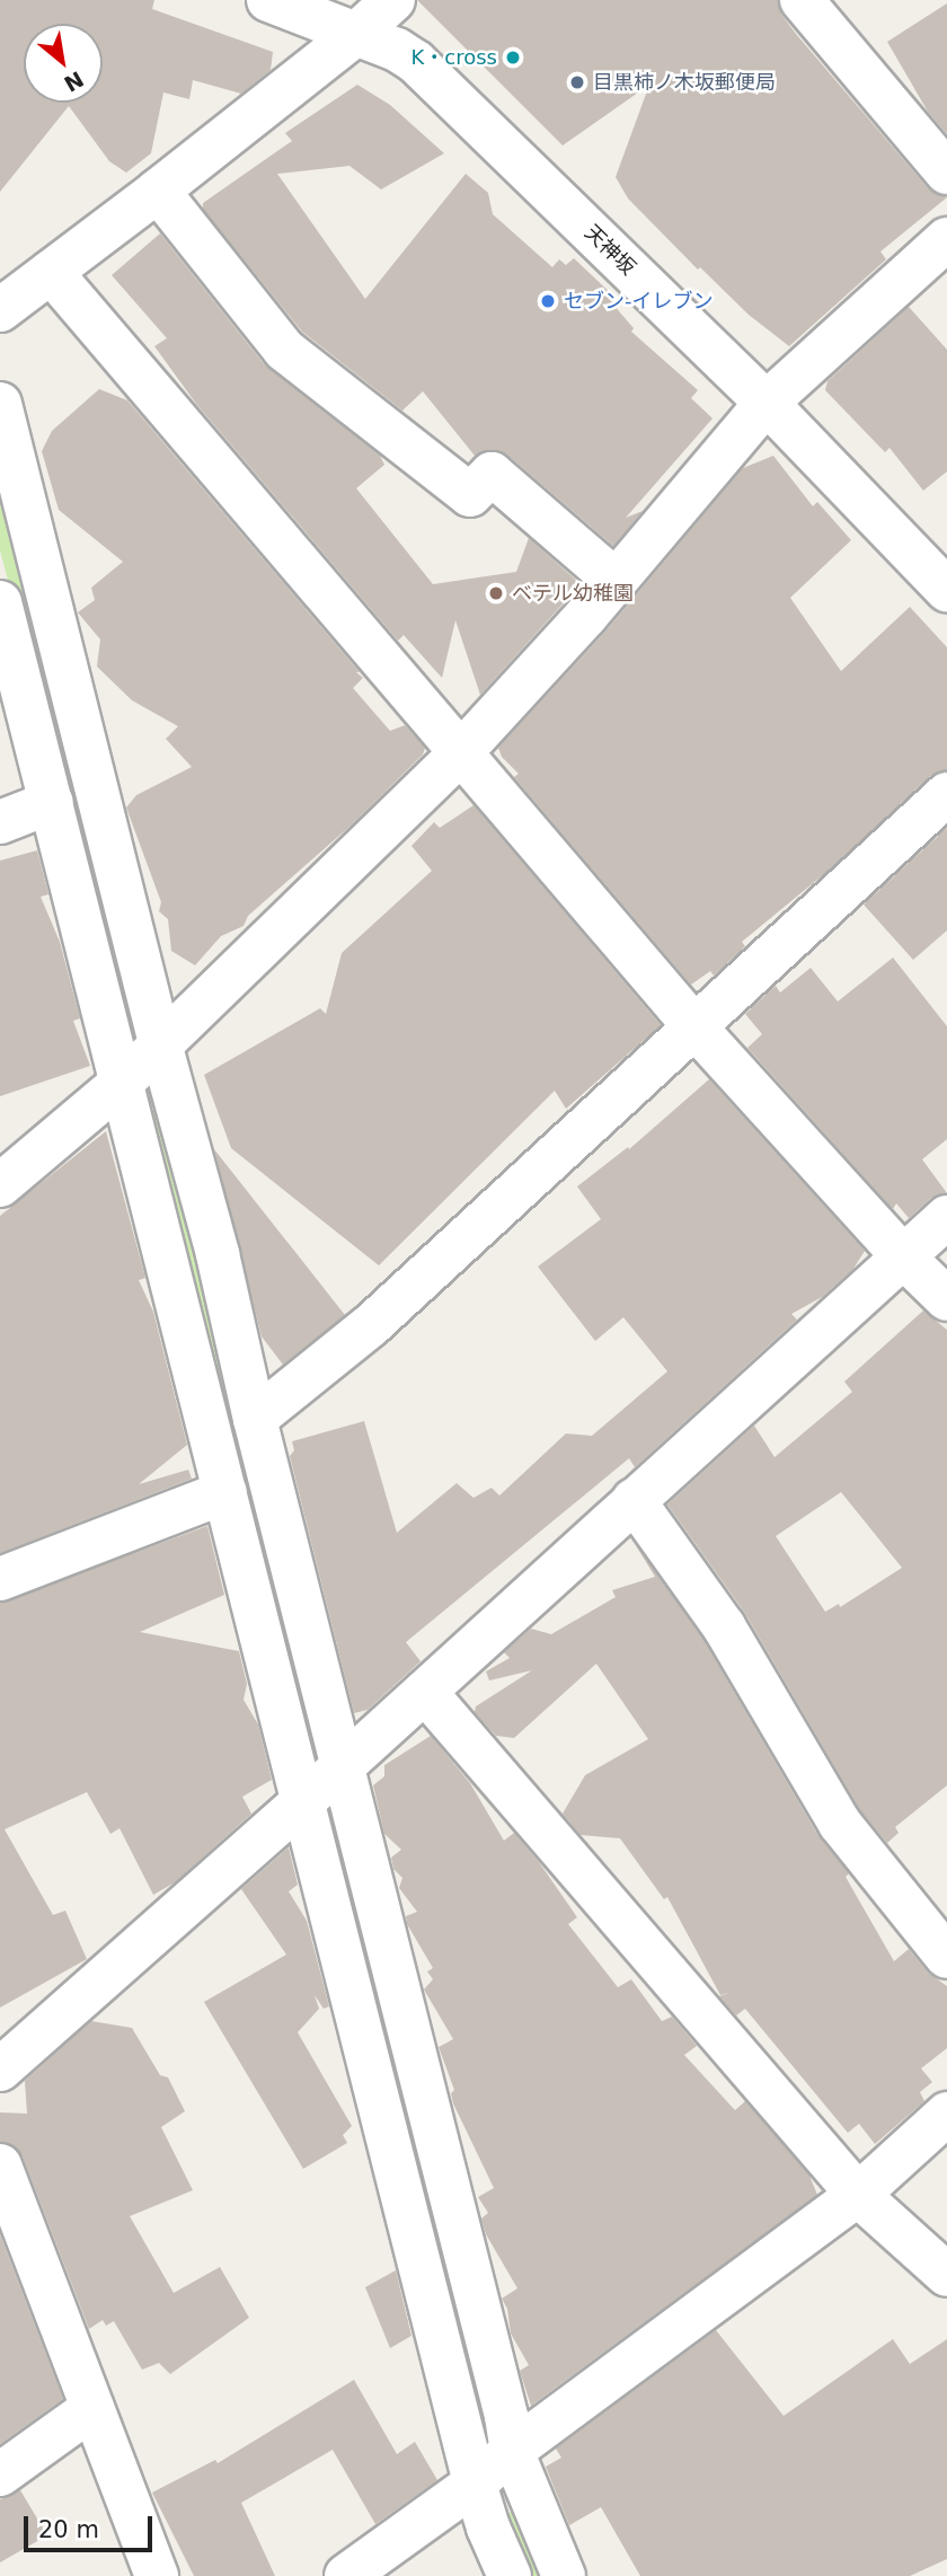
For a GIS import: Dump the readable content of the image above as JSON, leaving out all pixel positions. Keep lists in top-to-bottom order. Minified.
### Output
{"streets":{"street":["天神坂"]},"places":["K・cross","目黒柿ノ木坂郵便局","セブン-イレブン","ベテル幼稚園"],"scale_bar":"20 m","north":"bottom right"}
